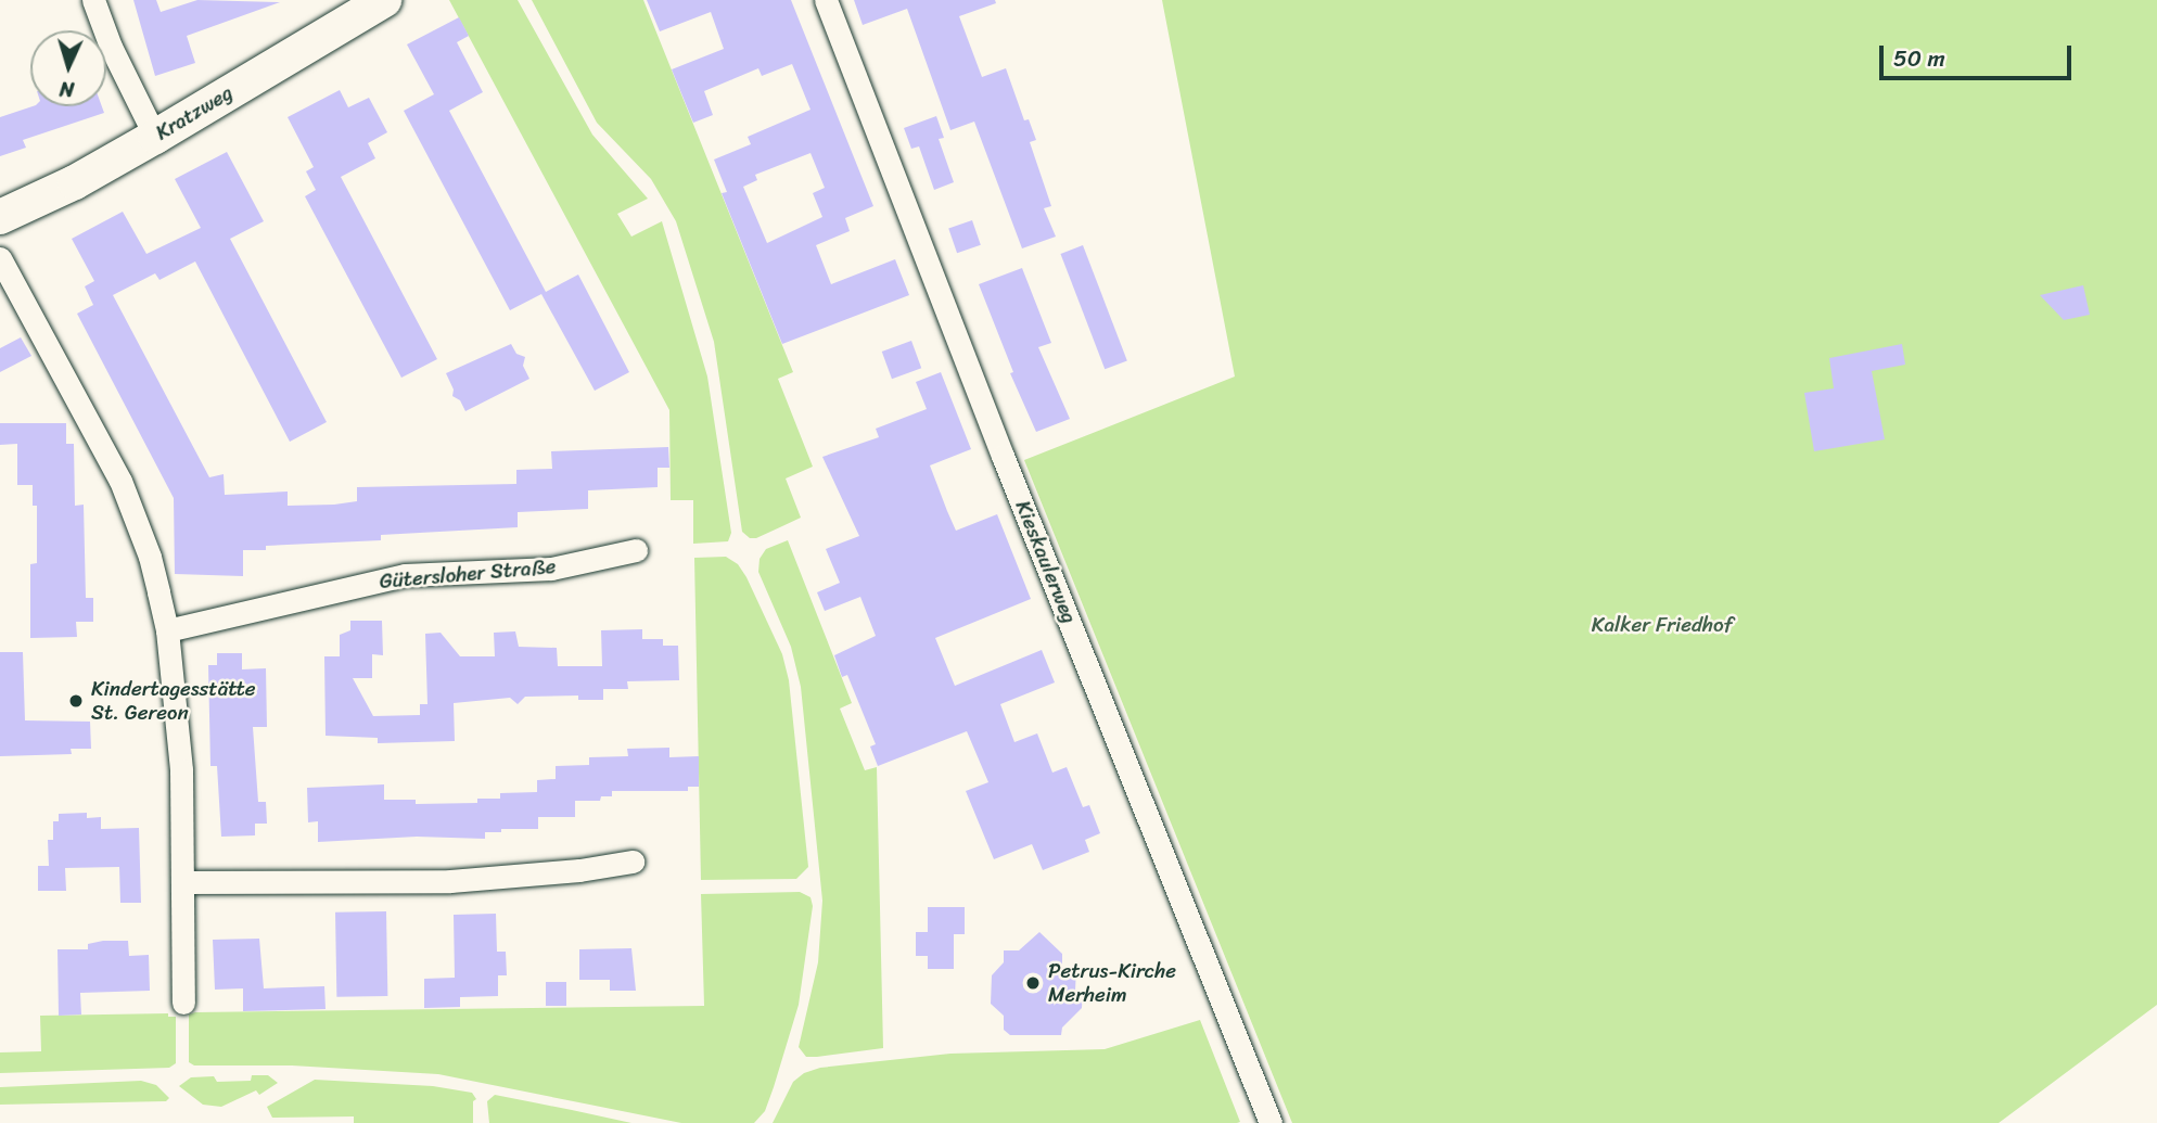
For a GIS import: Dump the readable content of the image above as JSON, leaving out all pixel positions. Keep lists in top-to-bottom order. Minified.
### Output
{"streets":{"street":["Kratzweg","Kieskaulerweg","Gütersloher Straße"]},"parks":["Kalker Friedhof"],"places":["Kindertagesstätte St. Gereon","Petrus-Kirche Merheim"],"scale_bar":"50 m","north":"bottom"}
